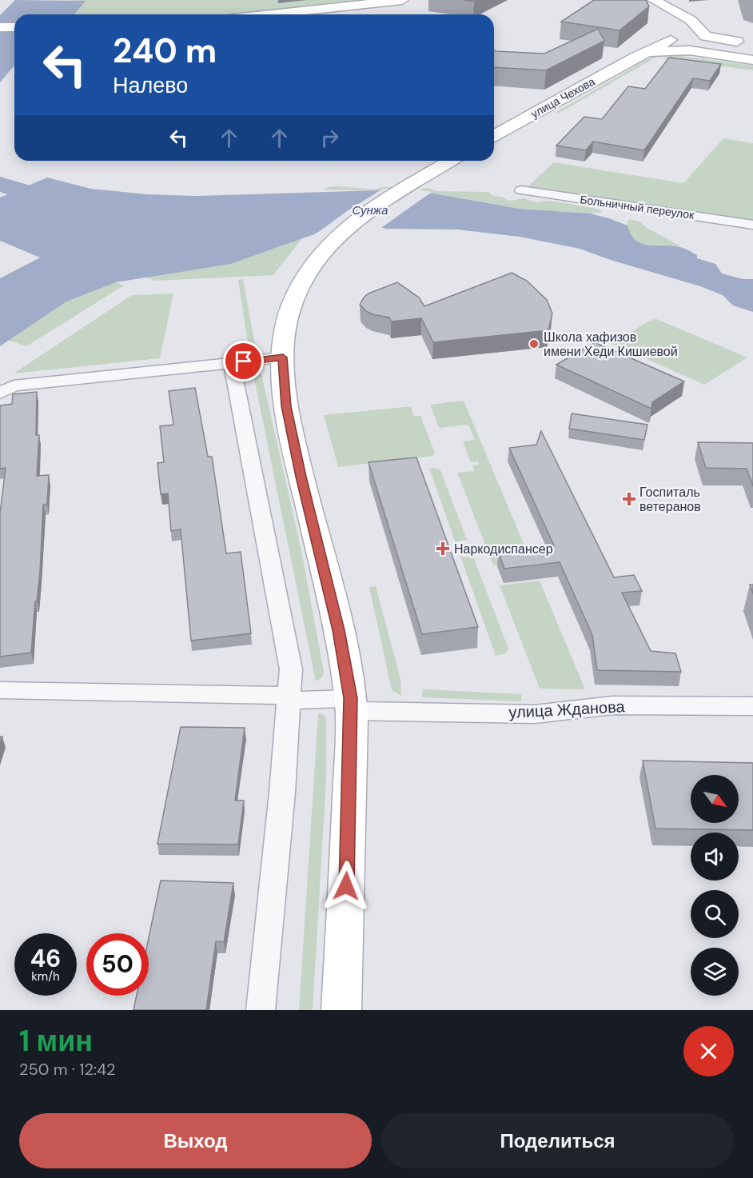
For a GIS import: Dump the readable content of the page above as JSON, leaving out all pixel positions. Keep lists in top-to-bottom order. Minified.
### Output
{"streets":{"main road":["улица Чехова"],"street":["Больничный переулок","улица Жданова"]},"water":["Сунжа"],"places":{"other":["Школа хафизов имени Хеди Кишиевой"],"health":["Госпиталь ветеранов","Наркодиспансер"]},"north":"bottom right","page":{"turn":["240 m","Налево"],"speed":"46 km/h","limit":"50","heading":["1 мин","250 m · 12:42"],"buttons":["Выход","Поделиться"]}}
